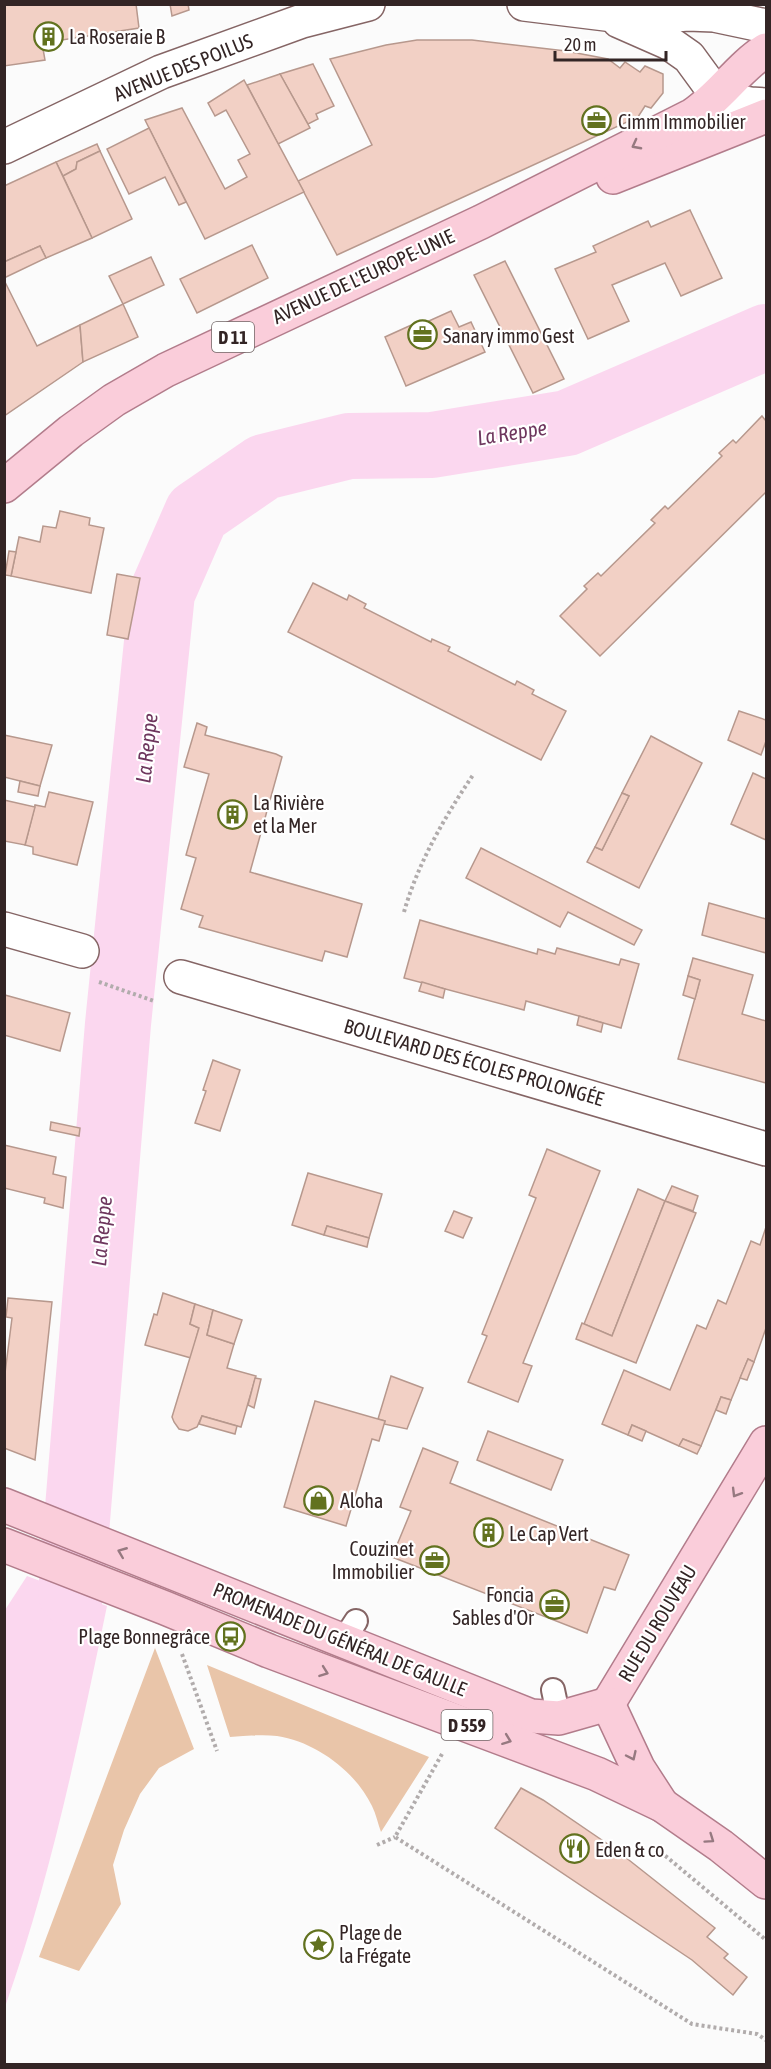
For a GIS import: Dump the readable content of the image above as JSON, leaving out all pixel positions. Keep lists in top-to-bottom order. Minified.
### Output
{"streets":{"main road":["AVENUE DE L'EUROPE-UNIE","D 11","RUE DU ROUVEAU","PROMENADE DU GÉNÉRAL DE GAULLE","D 559"],"street":["AVENUE DES POILUS","BOULEVARD DES ÉCOLES PROLONGÉE"]},"crossings":[["RUE DU ROUVEAU","PROMENADE DU GÉNÉRAL DE GAULLE"],["PROMENADE DU GÉNÉRAL DE GAULLE","D 559"]],"one_way":["RUE DU ROUVEAU"],"water":["La Reppe"],"places":{"building":["La Roseraie B","La Rivière et la Mer","Le Cap Vert"],"office":["Cimm Immobilier","Sanary immo Gest","Couzinet Immobilier","Foncia Sables d'Or"],"shop":["Aloha"],"bus stop":["Plage Bonnegrâce"],"restaurant":["Eden & co"],"place":["Plage de la Frégate"]},"scale_bar":"20 m"}
